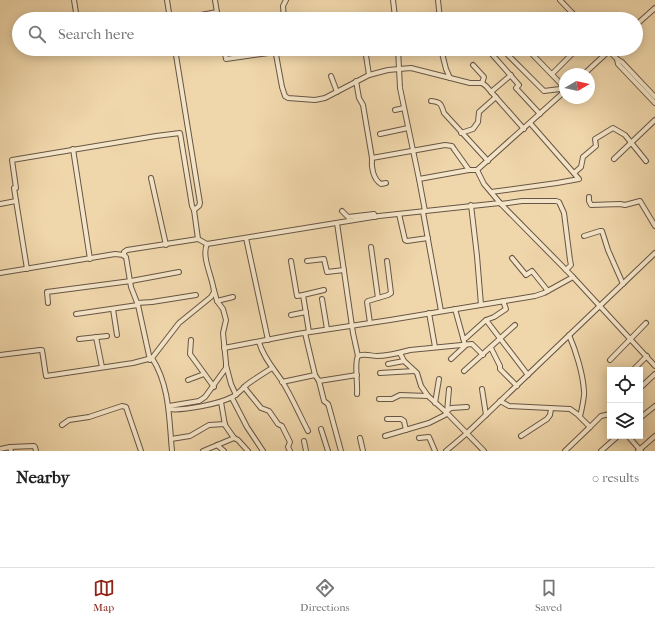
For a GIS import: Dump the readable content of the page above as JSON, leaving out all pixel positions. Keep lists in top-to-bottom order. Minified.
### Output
{"north":"right","page":{"search":"Search here","heading":["Nearby","0 results"],"nav":["Map","Directions","Saved"]}}
